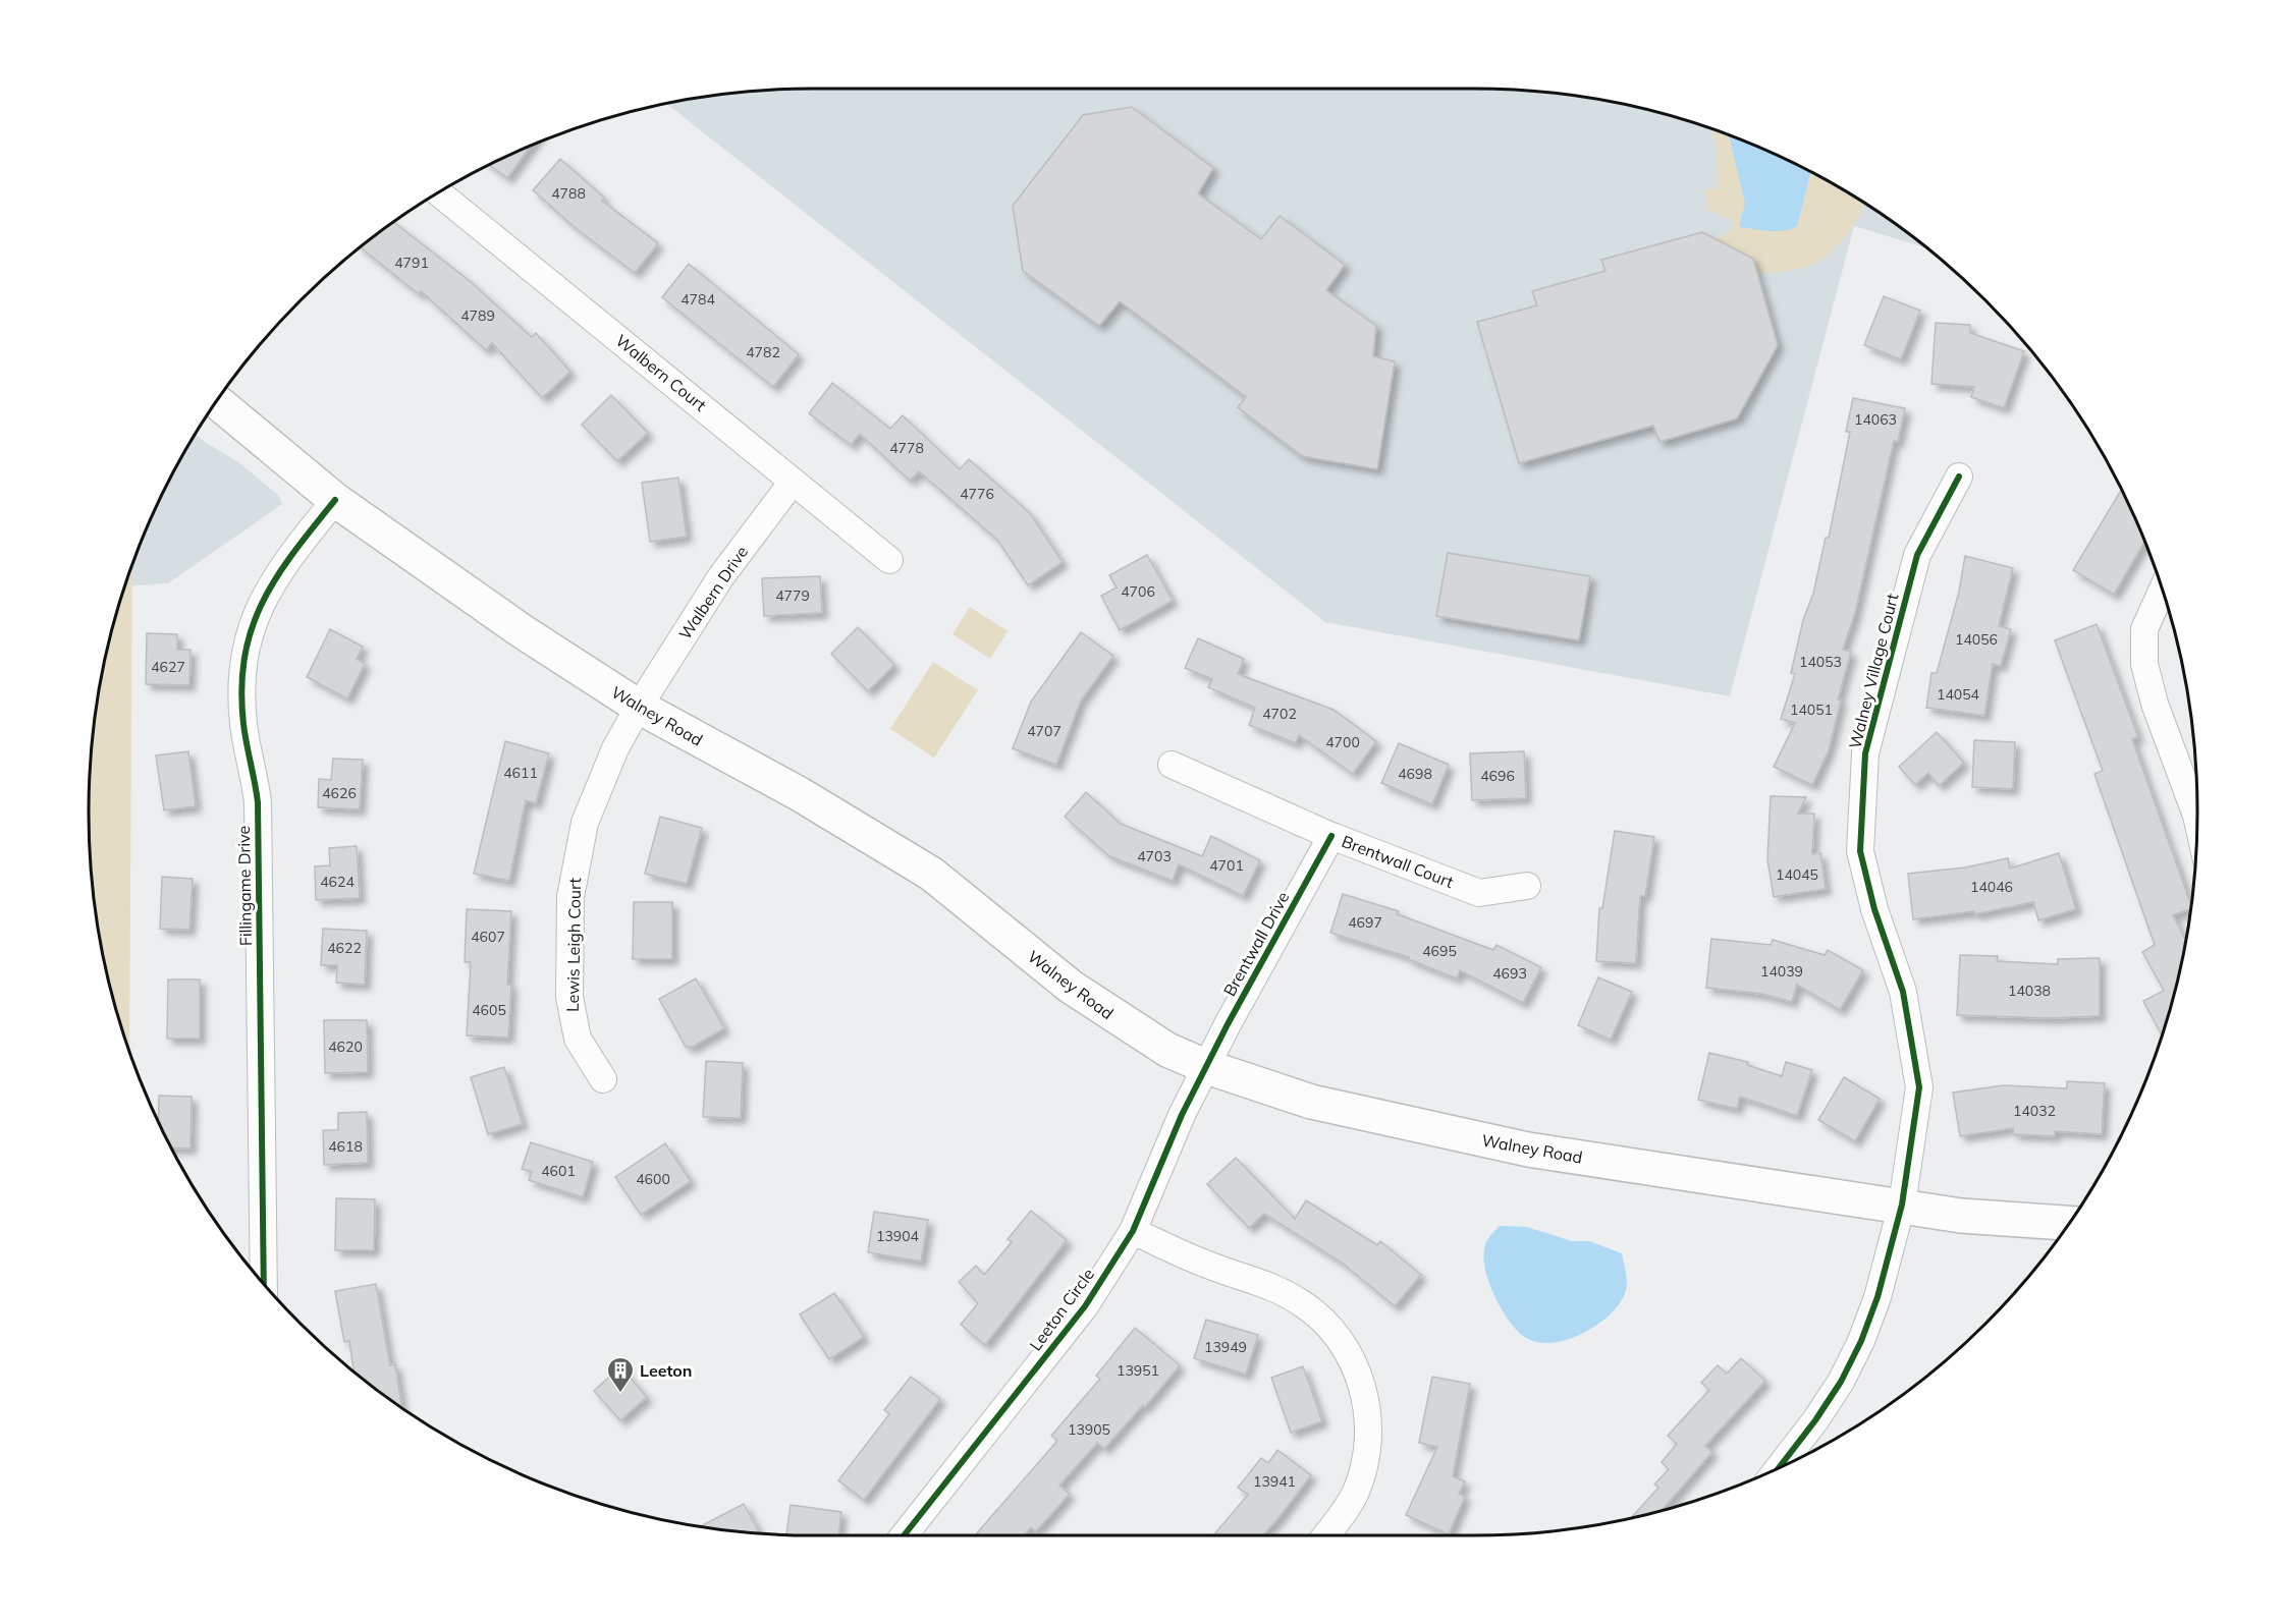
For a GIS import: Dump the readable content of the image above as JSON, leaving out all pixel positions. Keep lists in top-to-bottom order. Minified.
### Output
{"streets":{"main road":["Walney Road"],"street":["Walbern Court","Walbern Drive","Walney Village Court","Brentwall Court","Fillingame Drive","Brentwall Drive","Lewis Leigh Court","Leeton Circle"]},"crossings":[["Walbern Court","Walbern Drive"],["Walbern Drive","Walney Road"],["Walbern Drive","Lewis Leigh Court"],["Walney Village Court","Walney Road"],["Walney Road","Fillingame Drive"],["Walney Road","Brentwall Drive"],["Walney Road","Lewis Leigh Court"],["Walney Road","Leeton Circle"],["Brentwall Court","Brentwall Drive"],["Brentwall Drive","Leeton Circle"]],"places":{"building":["Leeton"]},"house_numbers":["4788","4791","4784","4789","4782","14063","4778","4776","4706","4779","14056","14053","4627","14054","14051","4702","4707","4700","4611","4698","4696","4626","4703","4701","14045","4624","14046","4697","4607","4622","4695","14039","4693","14038","4605","4620","14032","4618","4601","4600","13904","13949","13951","13905","13941"]}
